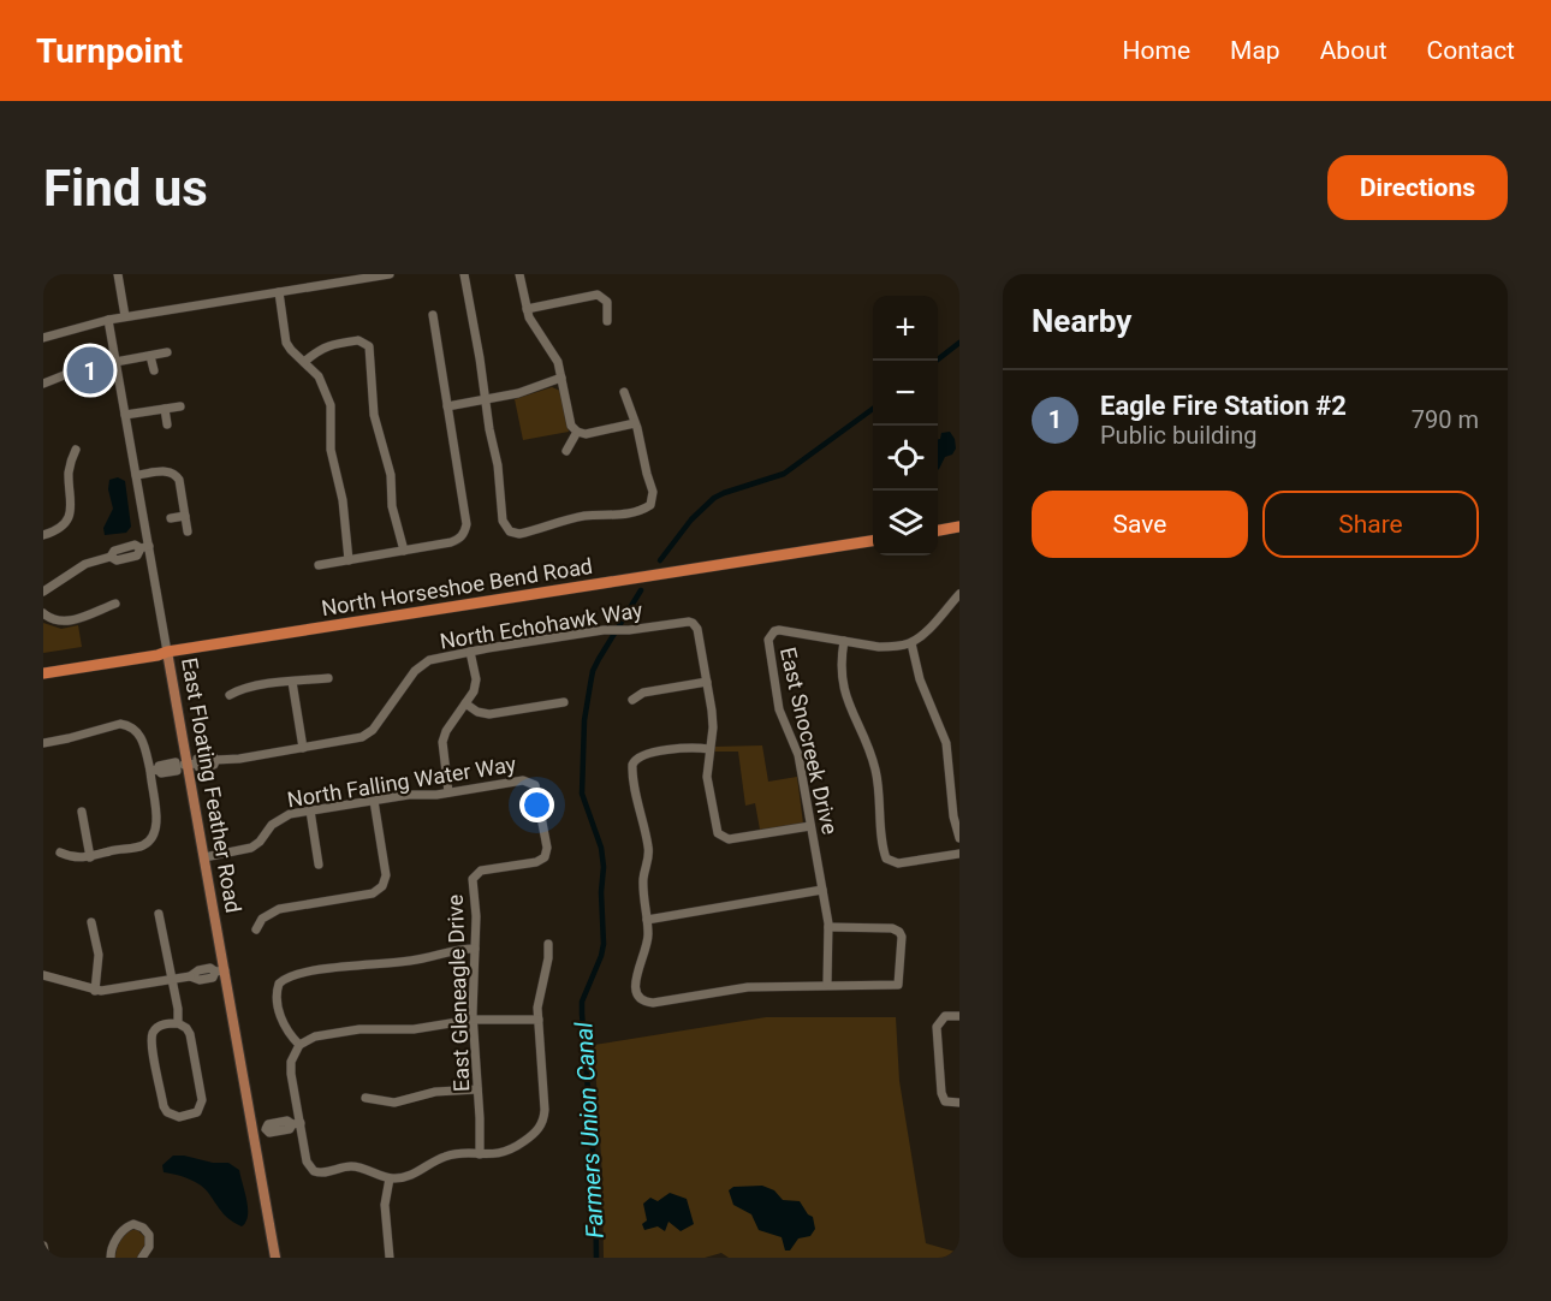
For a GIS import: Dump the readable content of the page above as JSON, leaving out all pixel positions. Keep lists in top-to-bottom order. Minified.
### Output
{"streets":{"highway":["North Horseshoe Bend Road"],"main road":["East Floating Feather Road"],"street":["North Echohawk Way","East Snocreek Drive","North Falling Water Way","East Gleneagle Drive"]},"crossings":[["North Horseshoe Bend Road","East Floating Feather Road"],["North Echohawk Way","East Floating Feather Road"],["North Falling Water Way","East Floating Feather Road"],["North Falling Water Way","East Gleneagle Drive"]],"water":["Farmers Union Canal"],"page":{"header":"Turnpoint","nav":["Home","Map","About","Contact"],"buttons":["Directions",["Save","Share"]],"title":"Find us","heading":"Nearby","map_buttons":["+","−"],"pins":"1","list":[{"mark":"1","name":"Eagle Fire Station #2","note":"Public building","value":"790 m"}]}}
